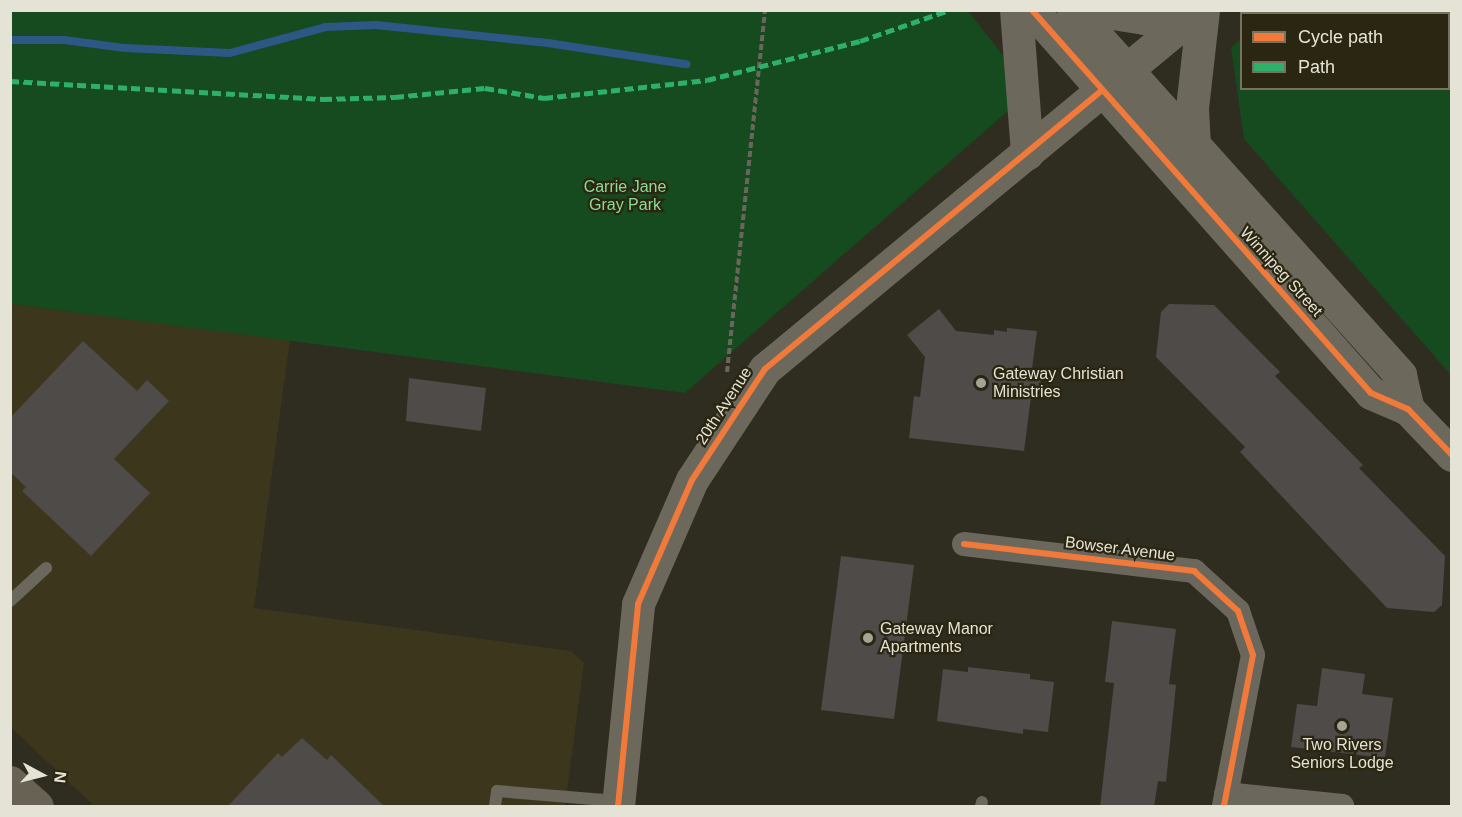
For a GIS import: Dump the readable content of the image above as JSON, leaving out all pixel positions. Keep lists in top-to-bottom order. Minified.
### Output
{"streets":{"street":["Winnipeg Street","20th Avenue","Bowser Avenue"]},"crossings":[["Winnipeg Street","20th Avenue"]],"parks":["Carrie Jane Gray Park"],"places":["Gateway Christian Ministries","Gateway Manor Apartments","Two Rivers Seniors Lodge"],"legend":["Cycle path","Path"],"north":"right"}
